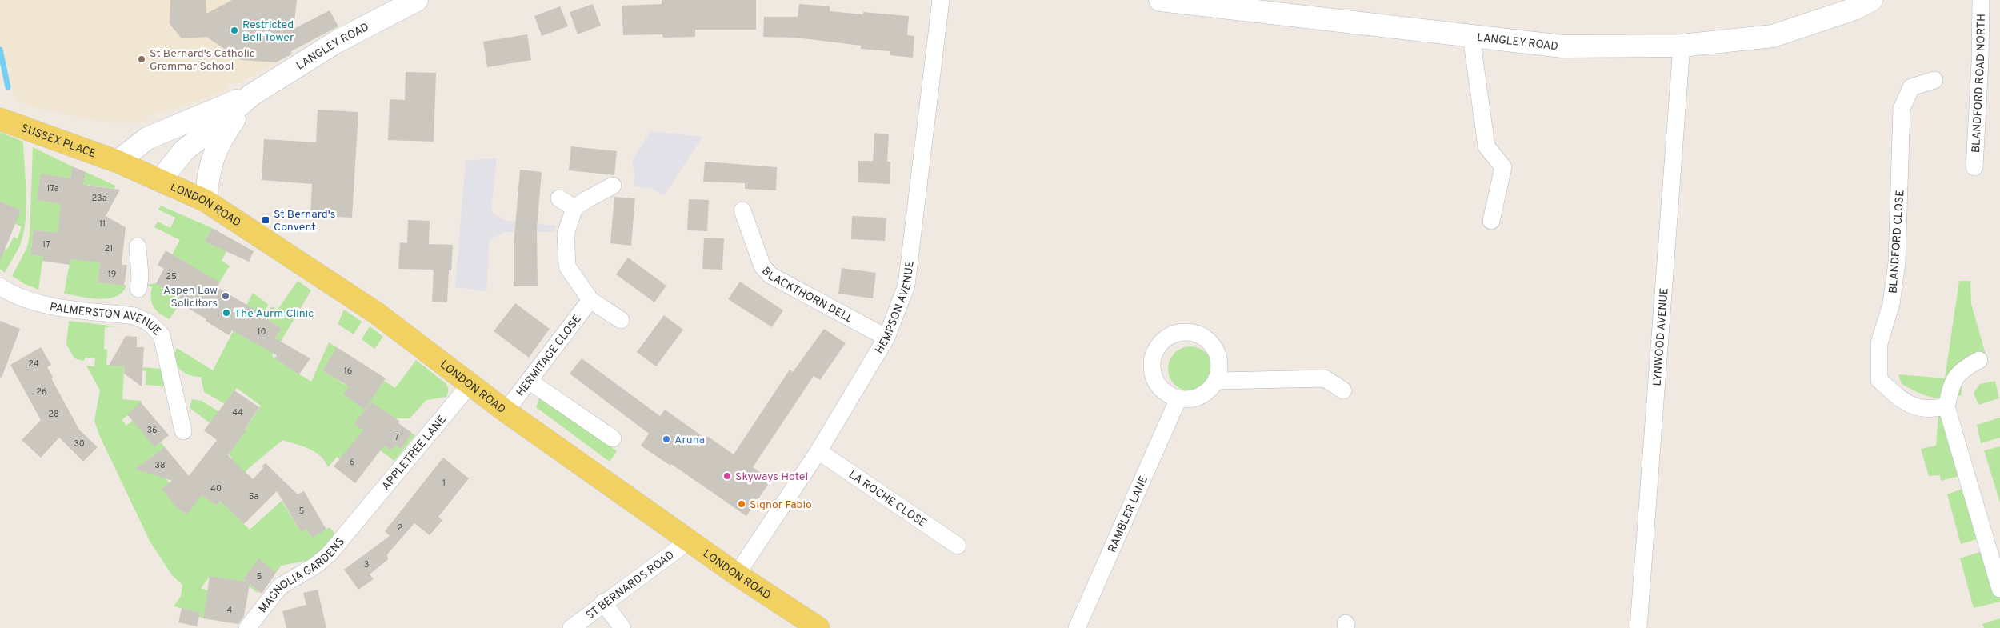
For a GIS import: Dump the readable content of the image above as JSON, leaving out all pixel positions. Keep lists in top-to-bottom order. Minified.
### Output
{"streets":{"main road":["SUSSEX PLACE","LONDON ROAD"],"street":["LANGLEY ROAD","BLANDFORD ROAD NORTH","BLANDFORD CLOSE","BLACKTHORN DELL","HEMPSON AVENUE","PALMERSTON AVENUE","LYNWOOD AVENUE","HERMITAGE CLOSE","APPLETREE LANE","LA ROCHE CLOSE","RAMBLER LANE","MAGNOLIA GARDENS","ST BERNARDS ROAD"]},"crossings":[["LANGLEY ROAD","SUSSEX PLACE"],["LANGLEY ROAD","LONDON ROAD"],["LANGLEY ROAD","LYNWOOD AVENUE"],["SUSSEX PLACE","LONDON ROAD"],["LONDON ROAD","HEMPSON AVENUE"],["LONDON ROAD","HERMITAGE CLOSE"],["LONDON ROAD","APPLETREE LANE"],["LONDON ROAD","ST BERNARDS ROAD"],["BLACKTHORN DELL","HEMPSON AVENUE"],["HEMPSON AVENUE","LA ROCHE CLOSE"],["APPLETREE LANE","MAGNOLIA GARDENS"]],"places":{"other":["Restricted Bell Tower","St Bernard's Catholic Grammar School","Aspen Law Solicitors","The Aurm Clinic","Aruna","Skyways Hotel","Signor Fabio"],"transit":["St Bernard's Convent"]},"house_numbers":["17a","23a","11","17","21","19","25","10","24","16","26","44","28","36","7","30","6","38","1","40","5a","5","2","3","5","4"]}
